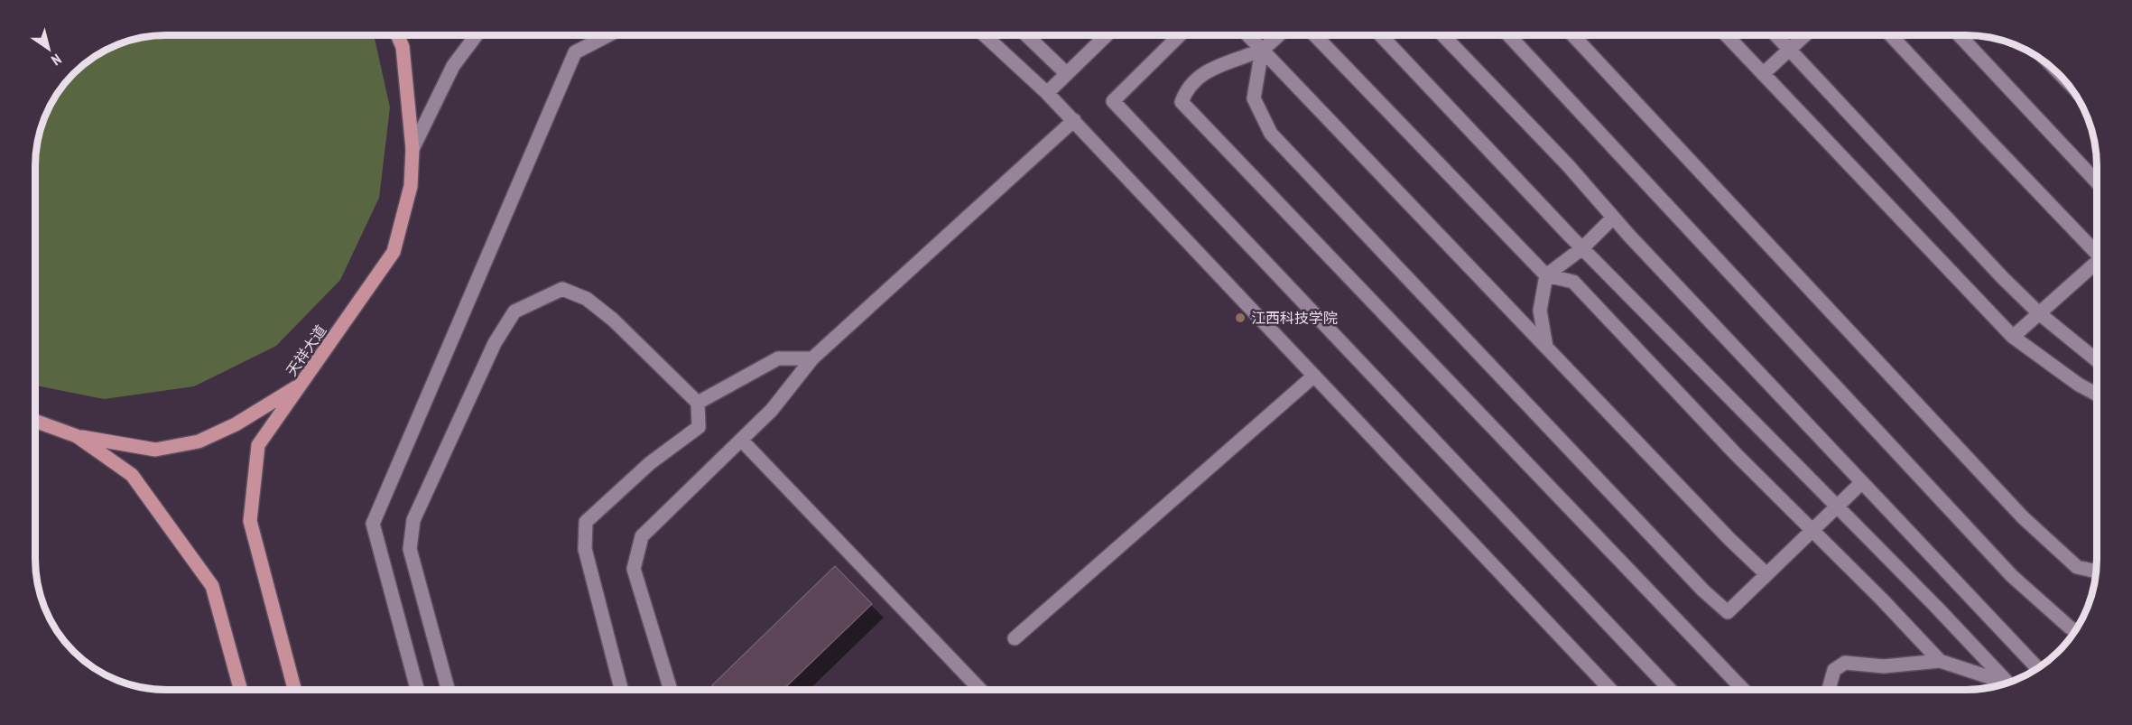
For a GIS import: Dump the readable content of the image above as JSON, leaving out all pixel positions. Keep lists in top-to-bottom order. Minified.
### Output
{"streets":{"main road":["天祥大道"]},"places":["江西科技学院"],"north":"bottom right"}
